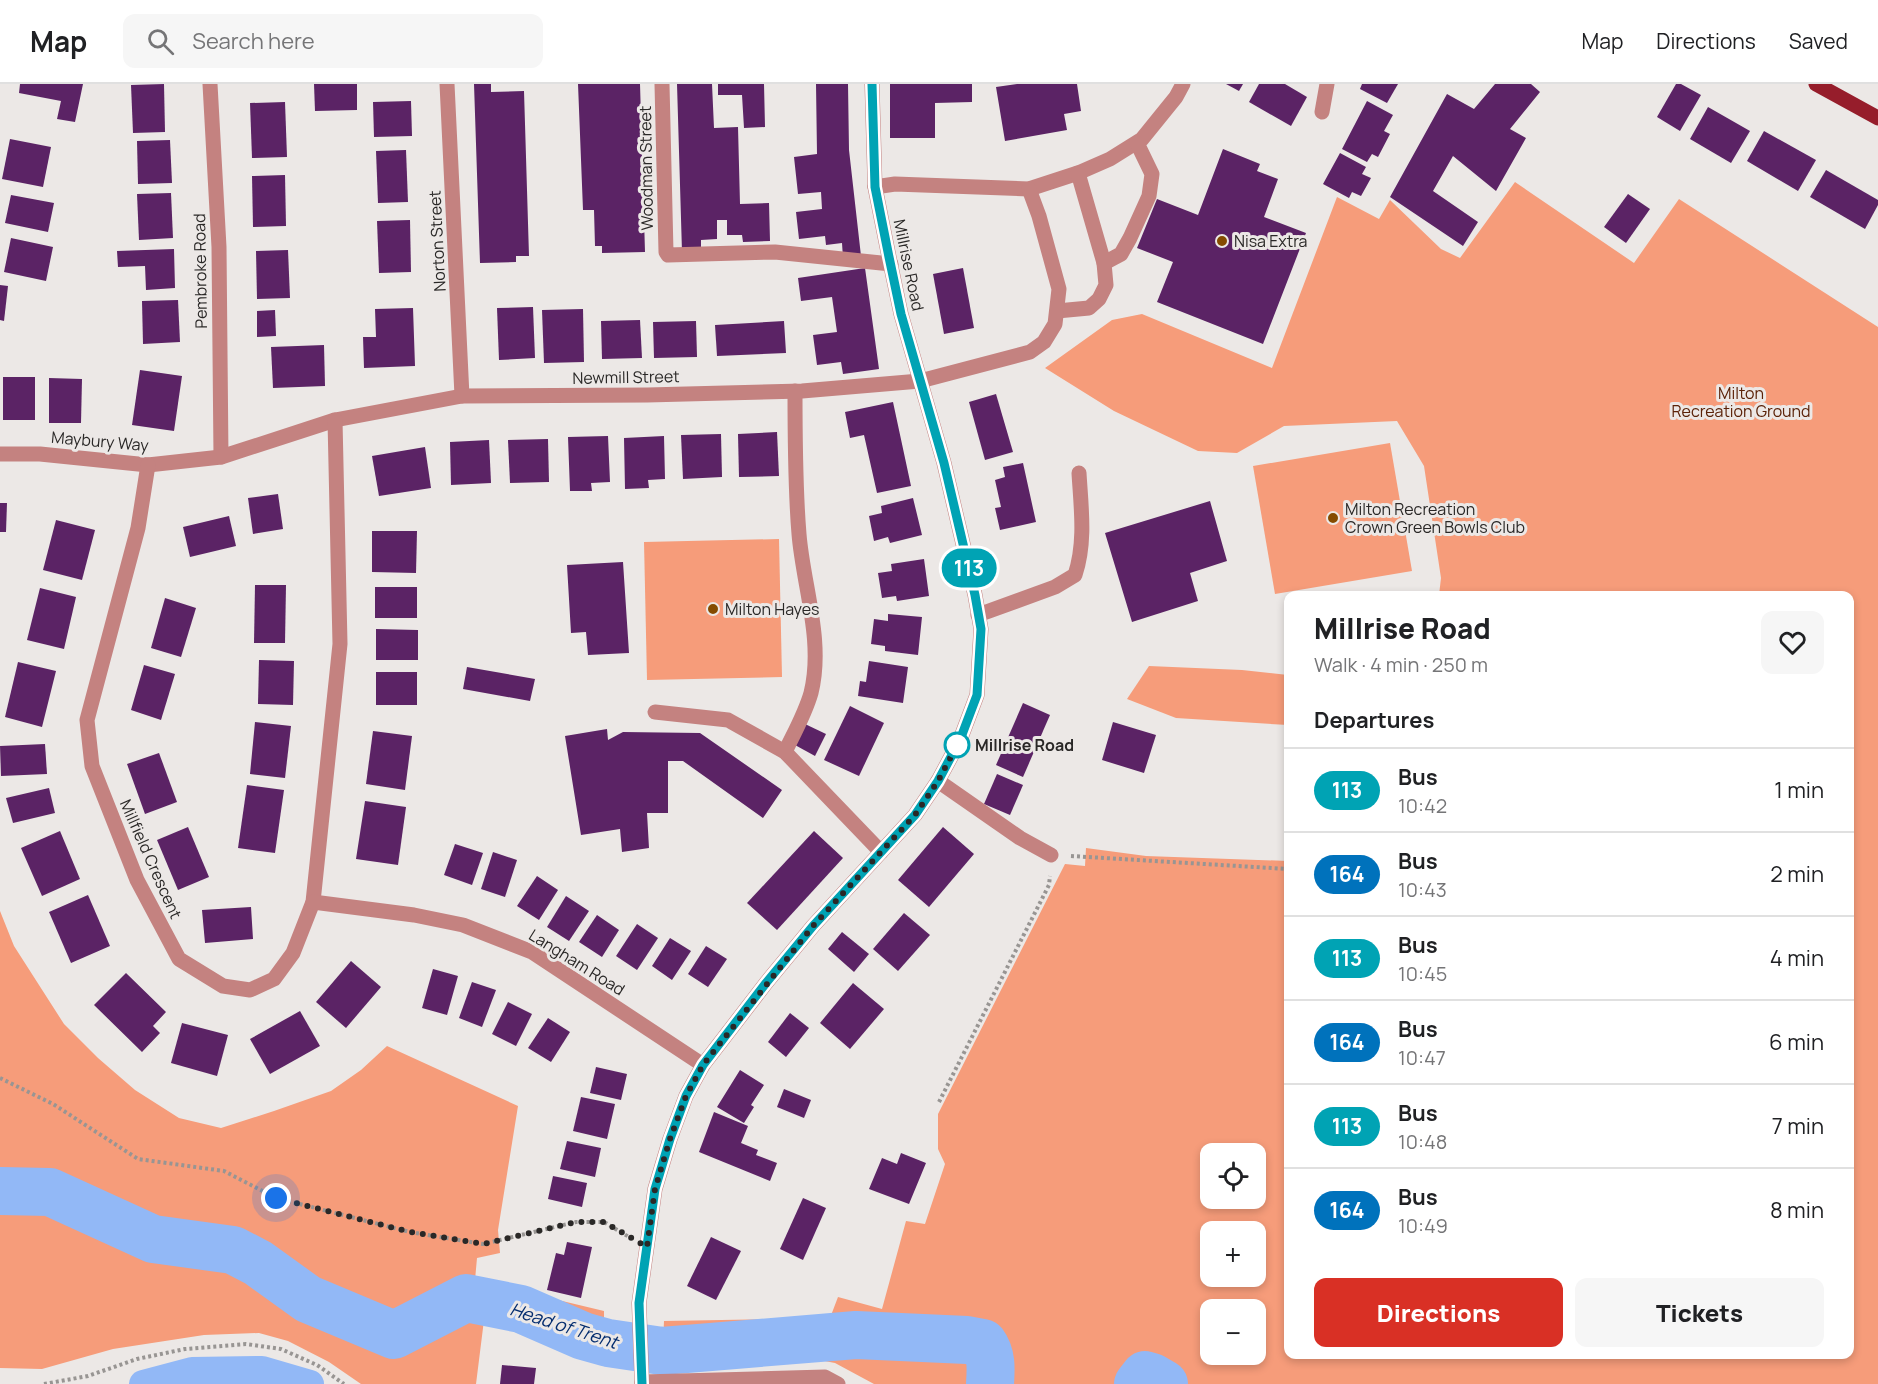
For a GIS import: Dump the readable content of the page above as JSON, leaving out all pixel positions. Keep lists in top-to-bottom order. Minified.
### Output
{"streets":{"street":["Woodman Street","Norton Street","Millrise Road","Pembroke Road","Newmill Street","Maybury Way","Millfield Crescent","Langham Road"]},"crossings":[["Woodman Street","Millrise Road"],["Norton Street","Newmill Street"],["Millrise Road","Newmill Street"],["Millrise Road","Langham Road"],["Pembroke Road","Maybury Way"],["Newmill Street","Maybury Way"],["Newmill Street","Millfield Crescent"],["Maybury Way","Millfield Crescent"],["Millfield Crescent","Langham Road"]],"water":["Head of Trent"],"parks":["Milton Recreation Ground"],"places":["Nisa Extra","Milton Recreation Crown Green Bowls Club","Milton Hayes","Millrise Road"],"lines":["bus line 113"],"page":{"header":"Map","search":"Search here","nav":["Map","Directions","Saved"],"on_map":"113","heading":[["Millrise Road","Walk · 4 min · 250 m"],"Departures"],"list":[{"mark":"113","name":"Bus","note":"10:42","value":"1 min"},{"mark":"164","name":"Bus","note":"10:43","value":"2 min"},{"mark":"113","name":"Bus","note":"10:45","value":"4 min"},{"mark":"164","name":"Bus","note":"10:47","value":"6 min"},{"mark":"113","name":"Bus","note":"10:48","value":"7 min"},{"mark":"164","name":"Bus","note":"10:49","value":"8 min"}],"map_buttons":["+","−"],"buttons":["Directions","Tickets"]}}
